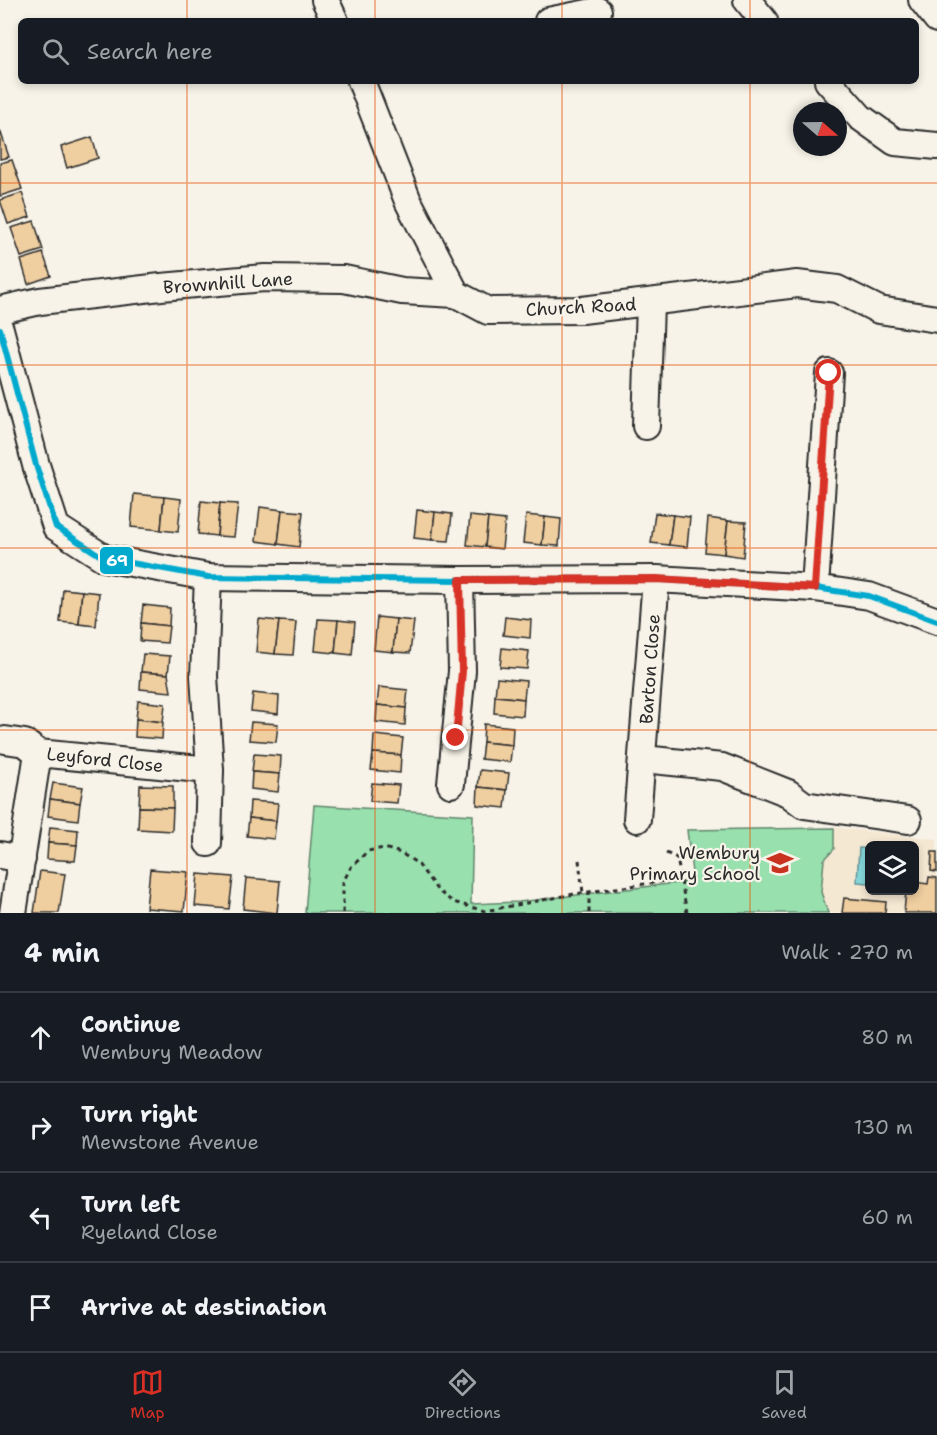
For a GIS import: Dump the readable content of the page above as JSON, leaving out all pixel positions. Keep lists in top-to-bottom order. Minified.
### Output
{"streets":{"street":["Brownhill Lane","Church Road","Barton Close","Leyford Close"]},"crossings":[["Brownhill Lane","Church Road"]],"places":{"school or university":["Wembury Primary School"]},"lines":["transit line 69"],"north":"right","page":{"search":"Search here","heading":["4 min","Walk · 270 m"],"list":[["Continue","Wembury Meadow","80 m"],["Turn right","Mewstone Avenue","130 m"],["Turn left","Ryeland Close","60 m"],"Arrive at destination"],"nav":["Map","Directions","Saved"]}}
